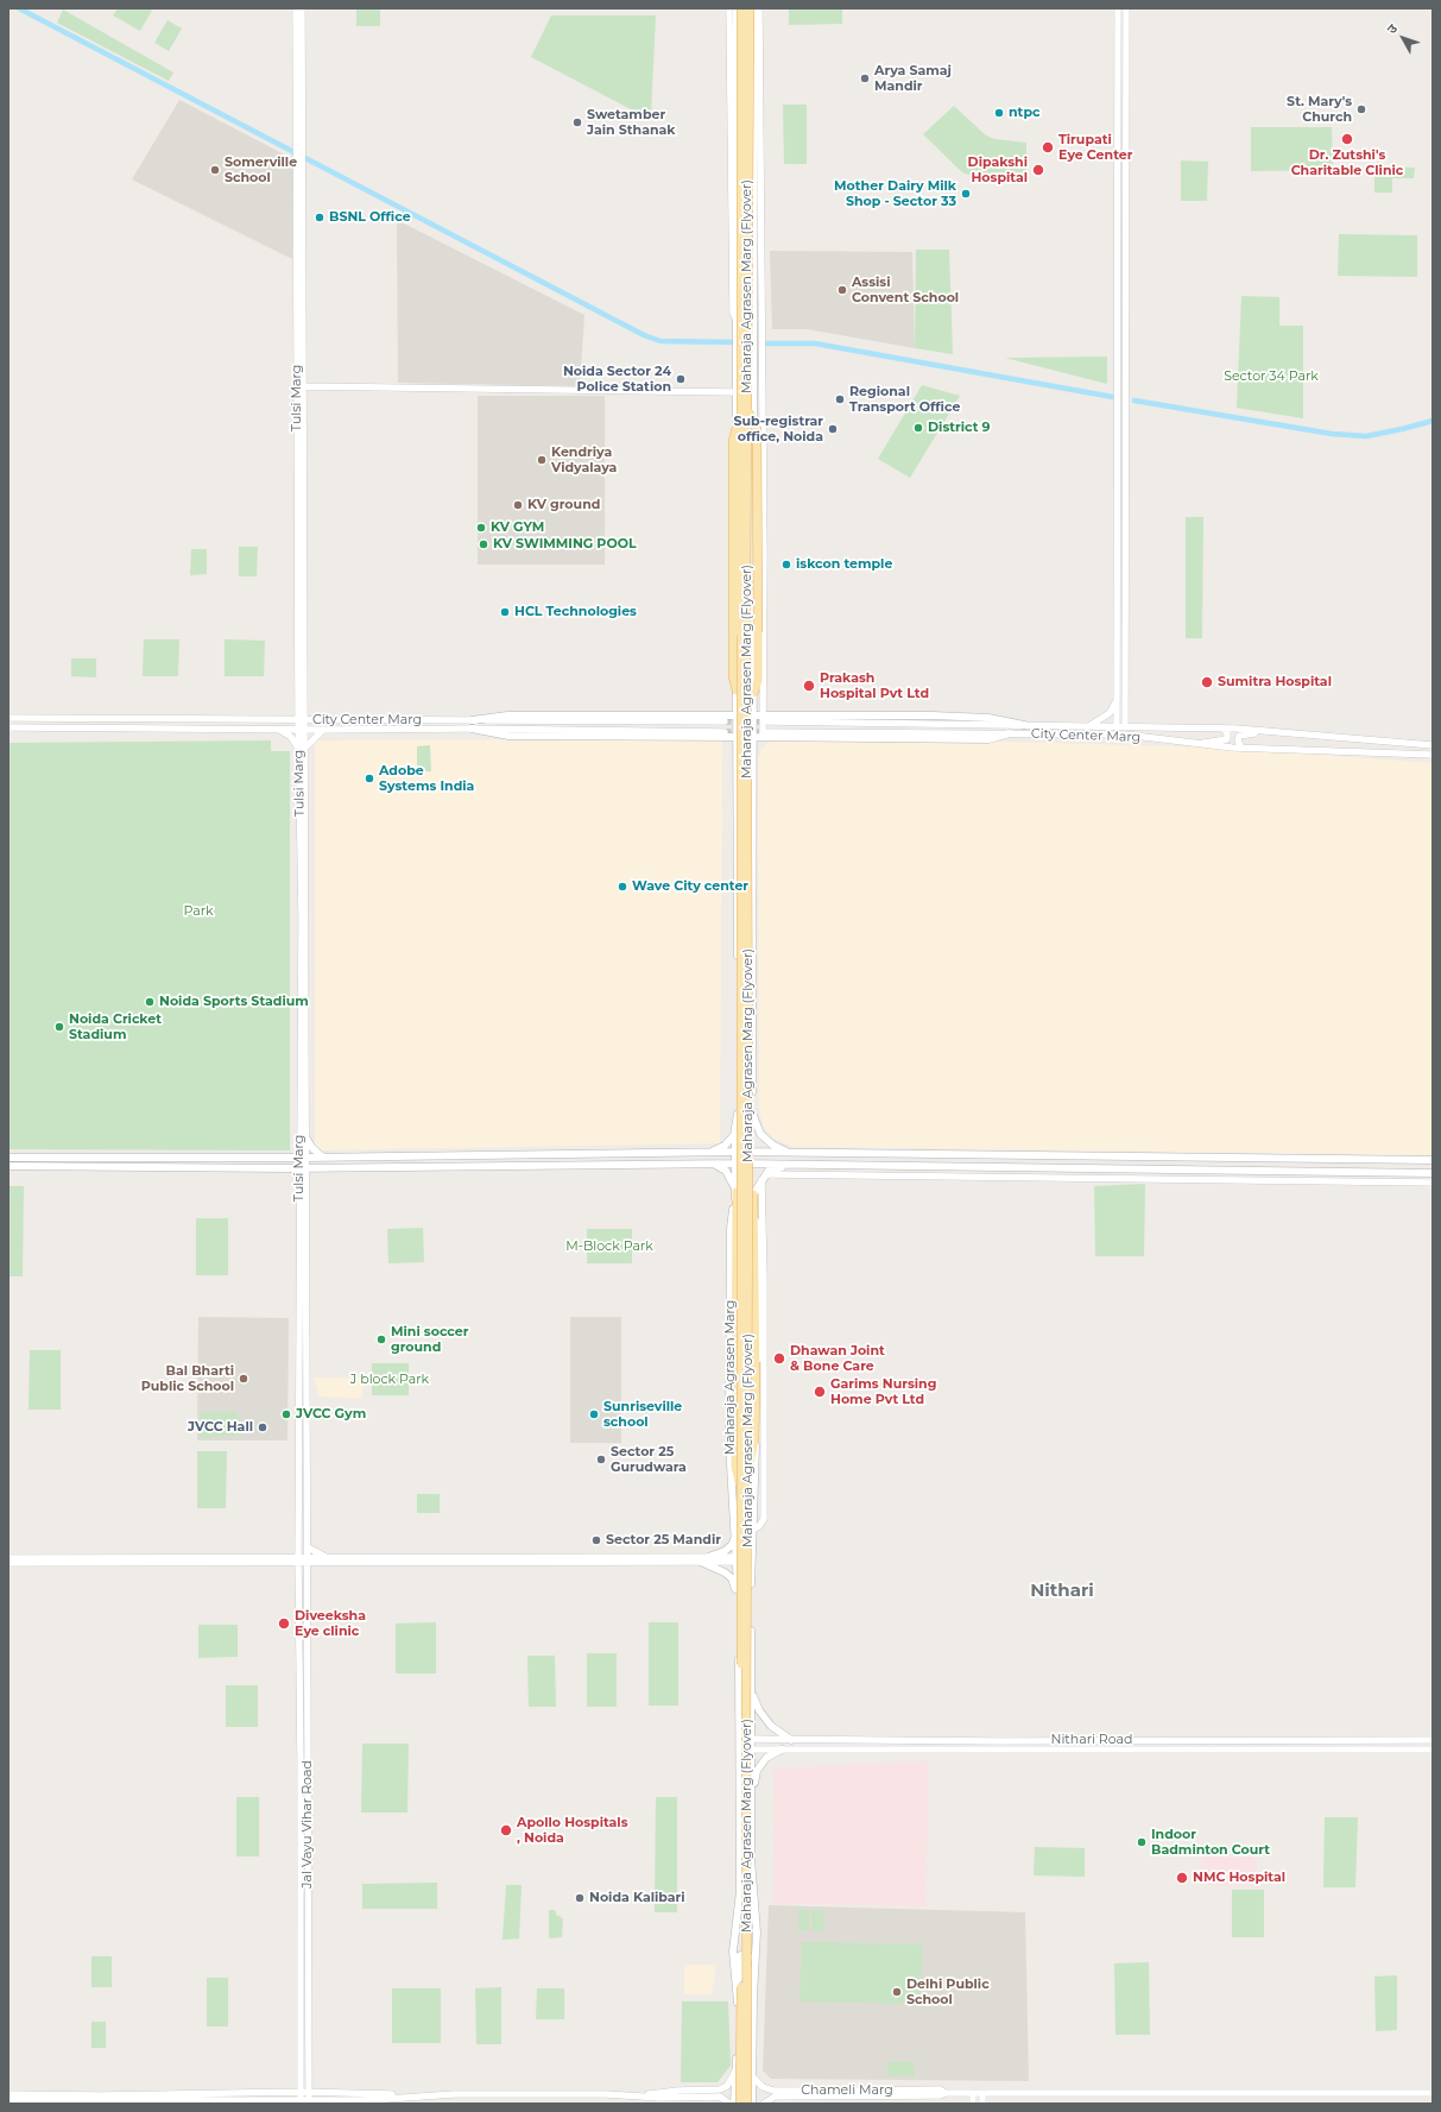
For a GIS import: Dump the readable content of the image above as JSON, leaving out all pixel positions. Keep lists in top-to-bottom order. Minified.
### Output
{"streets":{"main road":["Maharaja Agrasen Marg (Flyover)","Maharaja Agrasen Marg"],"street":["Tulsi Marg","City Center Marg","Nithari Road","Jal Vayu Vihar Road","Chameli Marg"]},"crossings":[["Tulsi Marg","City Center Marg"],["Tulsi Marg","Jal Vayu Vihar Road"],["Maharaja Agrasen Marg","Nithari Road"],["Maharaja Agrasen Marg","Chameli Marg"]],"districts":["Nithari"],"parks":["Sector 34 Park","Park","M-Block Park","J block Park"],"places":["Arya Samaj Mandir","St. Mary's Church","ntpc","Swetamber Jain Sthanak","Dr. Zutshi's Charitable Clinic","Tirupati Eye Center","Somerville School","Dipakshi Hospital","Mother Dairy Milk Shop - Sector 33","BSNL Office","Assisi Convent School","Noida Sector 24 Police Station","Regional Transport Office","District 9","Sub-registrar office, Noida","Kendriya Vidyalaya","KV ground","KV GYM","KV SWIMMING POOL","iskcon temple","HCL Technologies","Sumitra Hospital","Prakash Hospital Pvt Ltd","Adobe Systems India","Wave City center","Noida Sports Stadium","Noida Cricket Stadium","Mini soccer ground","Dhawan Joint & Bone Care","Bal Bharti Public School","Garims Nursing Home Pvt Ltd","JVCC Gym","Sunriseville school","JVCC Hall","Sector 25 Gurudwara","Sector 25 Mandir","Diveeksha Eye clinic","Apollo Hospitals , Noida","Indoor Badminton Court","NMC Hospital","Noida Kalibari","Delhi Public School"],"north":"top left"}
